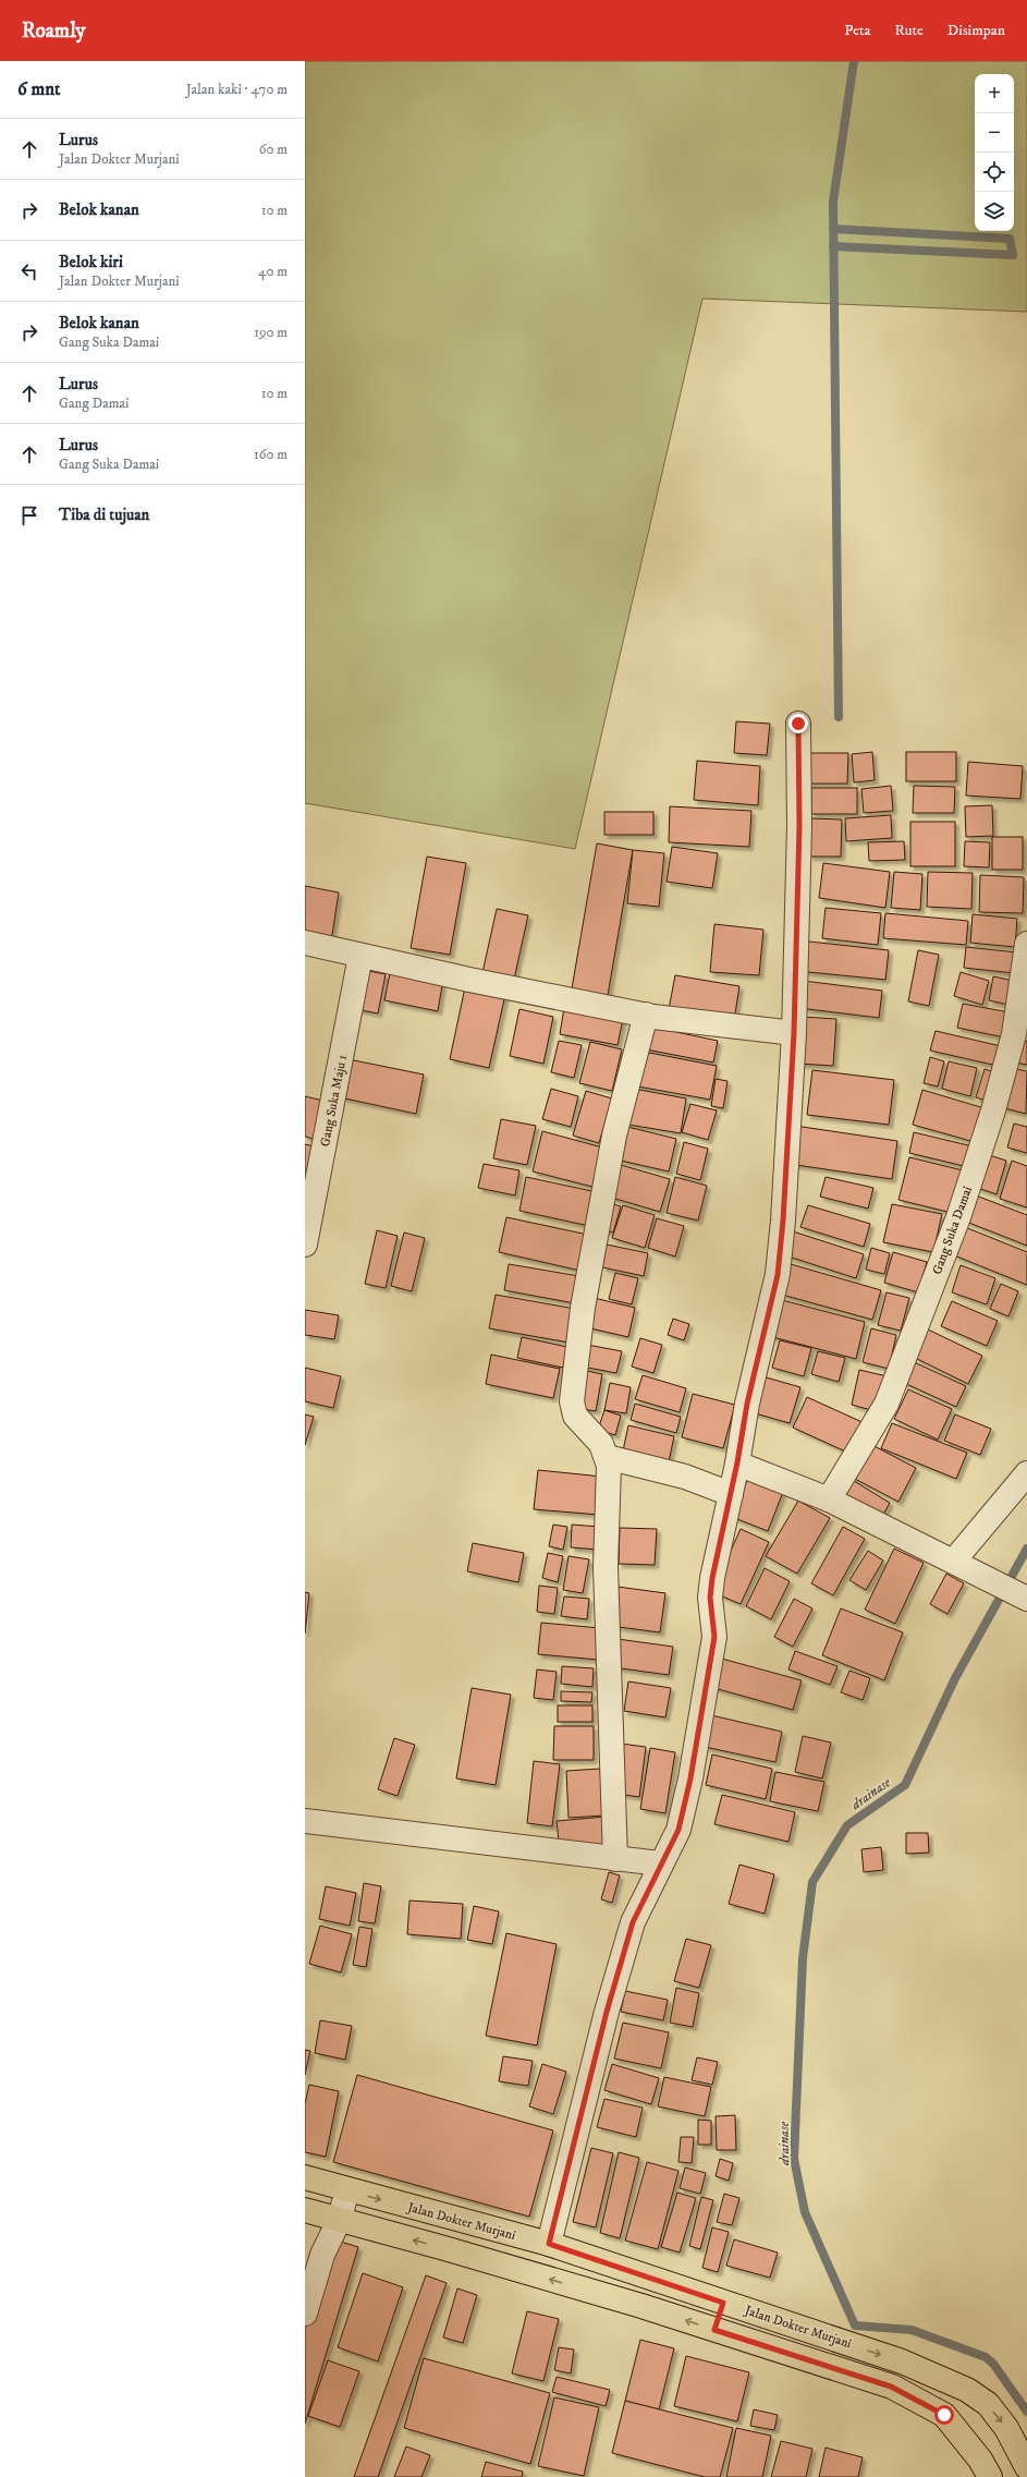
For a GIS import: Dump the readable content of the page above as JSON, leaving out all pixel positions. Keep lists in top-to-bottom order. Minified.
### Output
{"streets":{"main road":["Jalan Dokter Murjani"],"street":["Gang Suka Maju 1","Gang Suka Damai"]},"water":["drainase"],"page":{"header":"Roamly","nav":["Peta","Rute","Disimpan"],"heading":["6 mnt","Jalan kaki · 470 m"],"map_buttons":["+","−"],"list":[["Lurus","Jalan Dokter Murjani","60 m"],["Belok kanan","10 m"],["Belok kiri","Jalan Dokter Murjani","40 m"],["Belok kanan","Gang Suka Damai","190 m"],["Lurus","Gang Damai","10 m"],["Lurus","Gang Suka Damai","160 m"],"Tiba di tujuan"]}}
